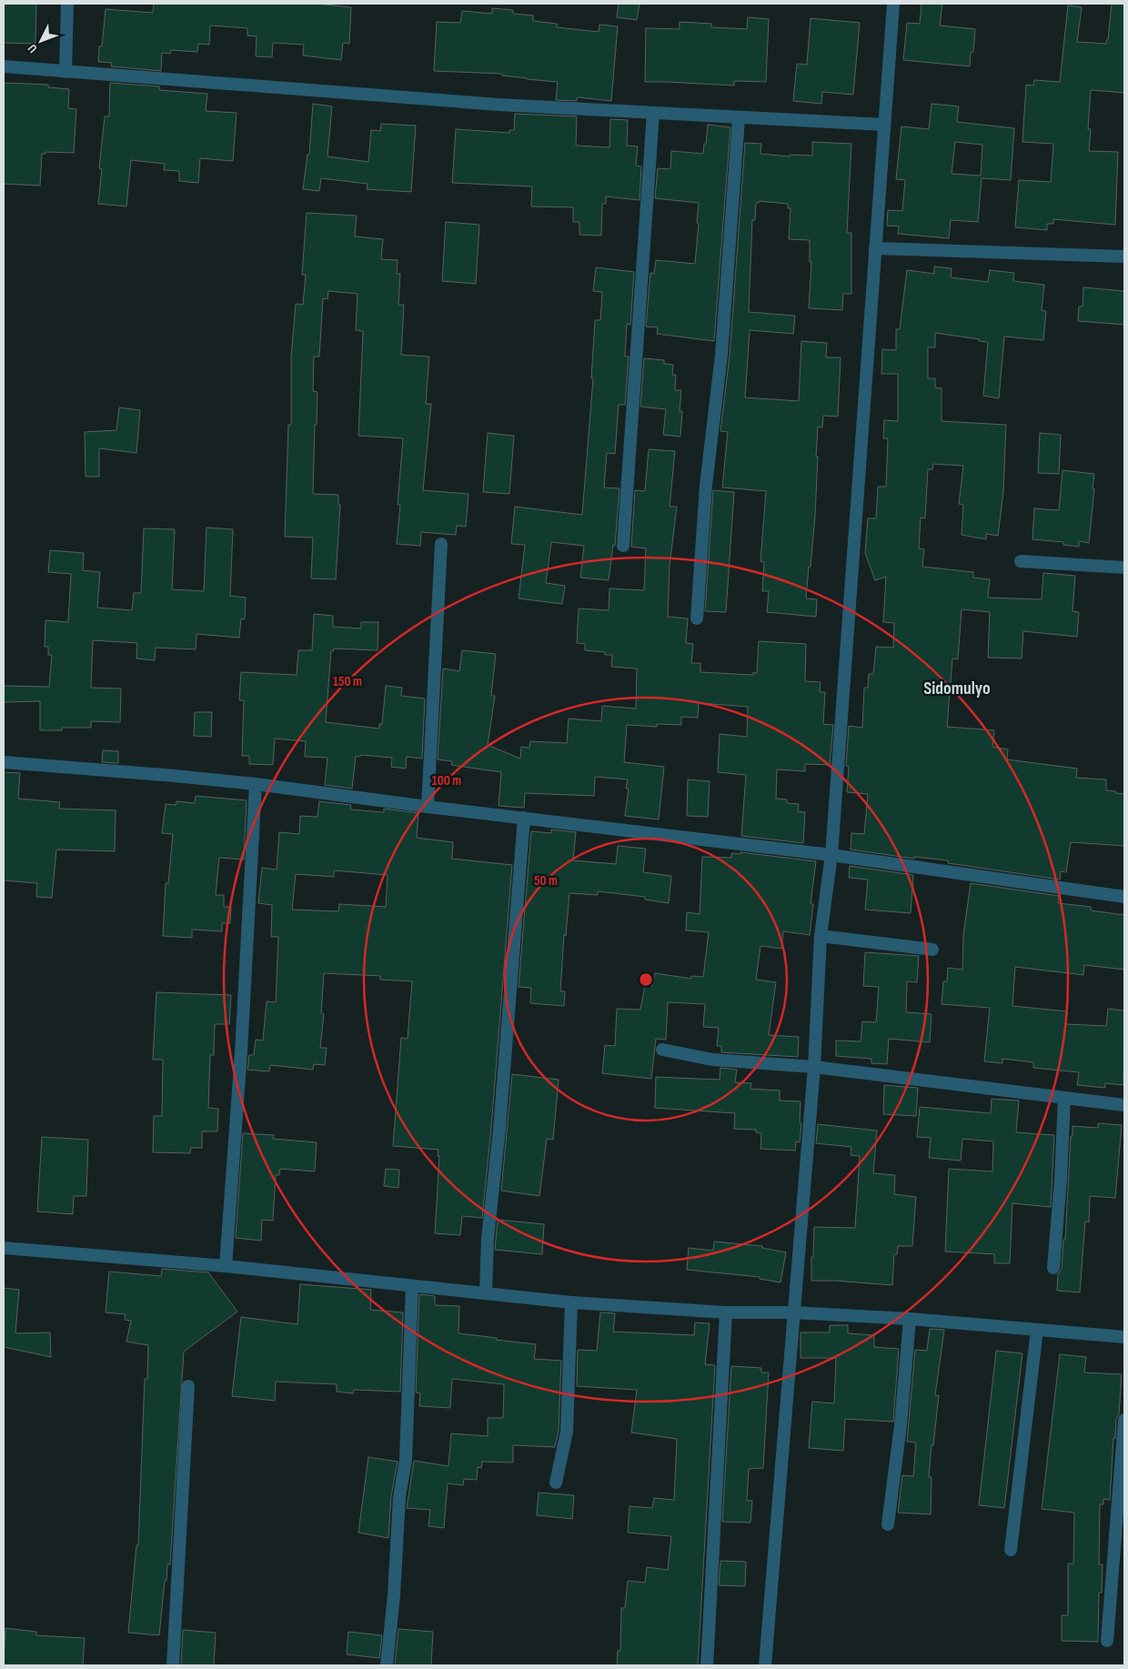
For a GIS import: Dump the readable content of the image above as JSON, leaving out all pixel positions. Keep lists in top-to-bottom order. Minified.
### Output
{"districts":["Sidomulyo"],"north":"bottom left","rings":["150 m","100 m","50 m"]}
